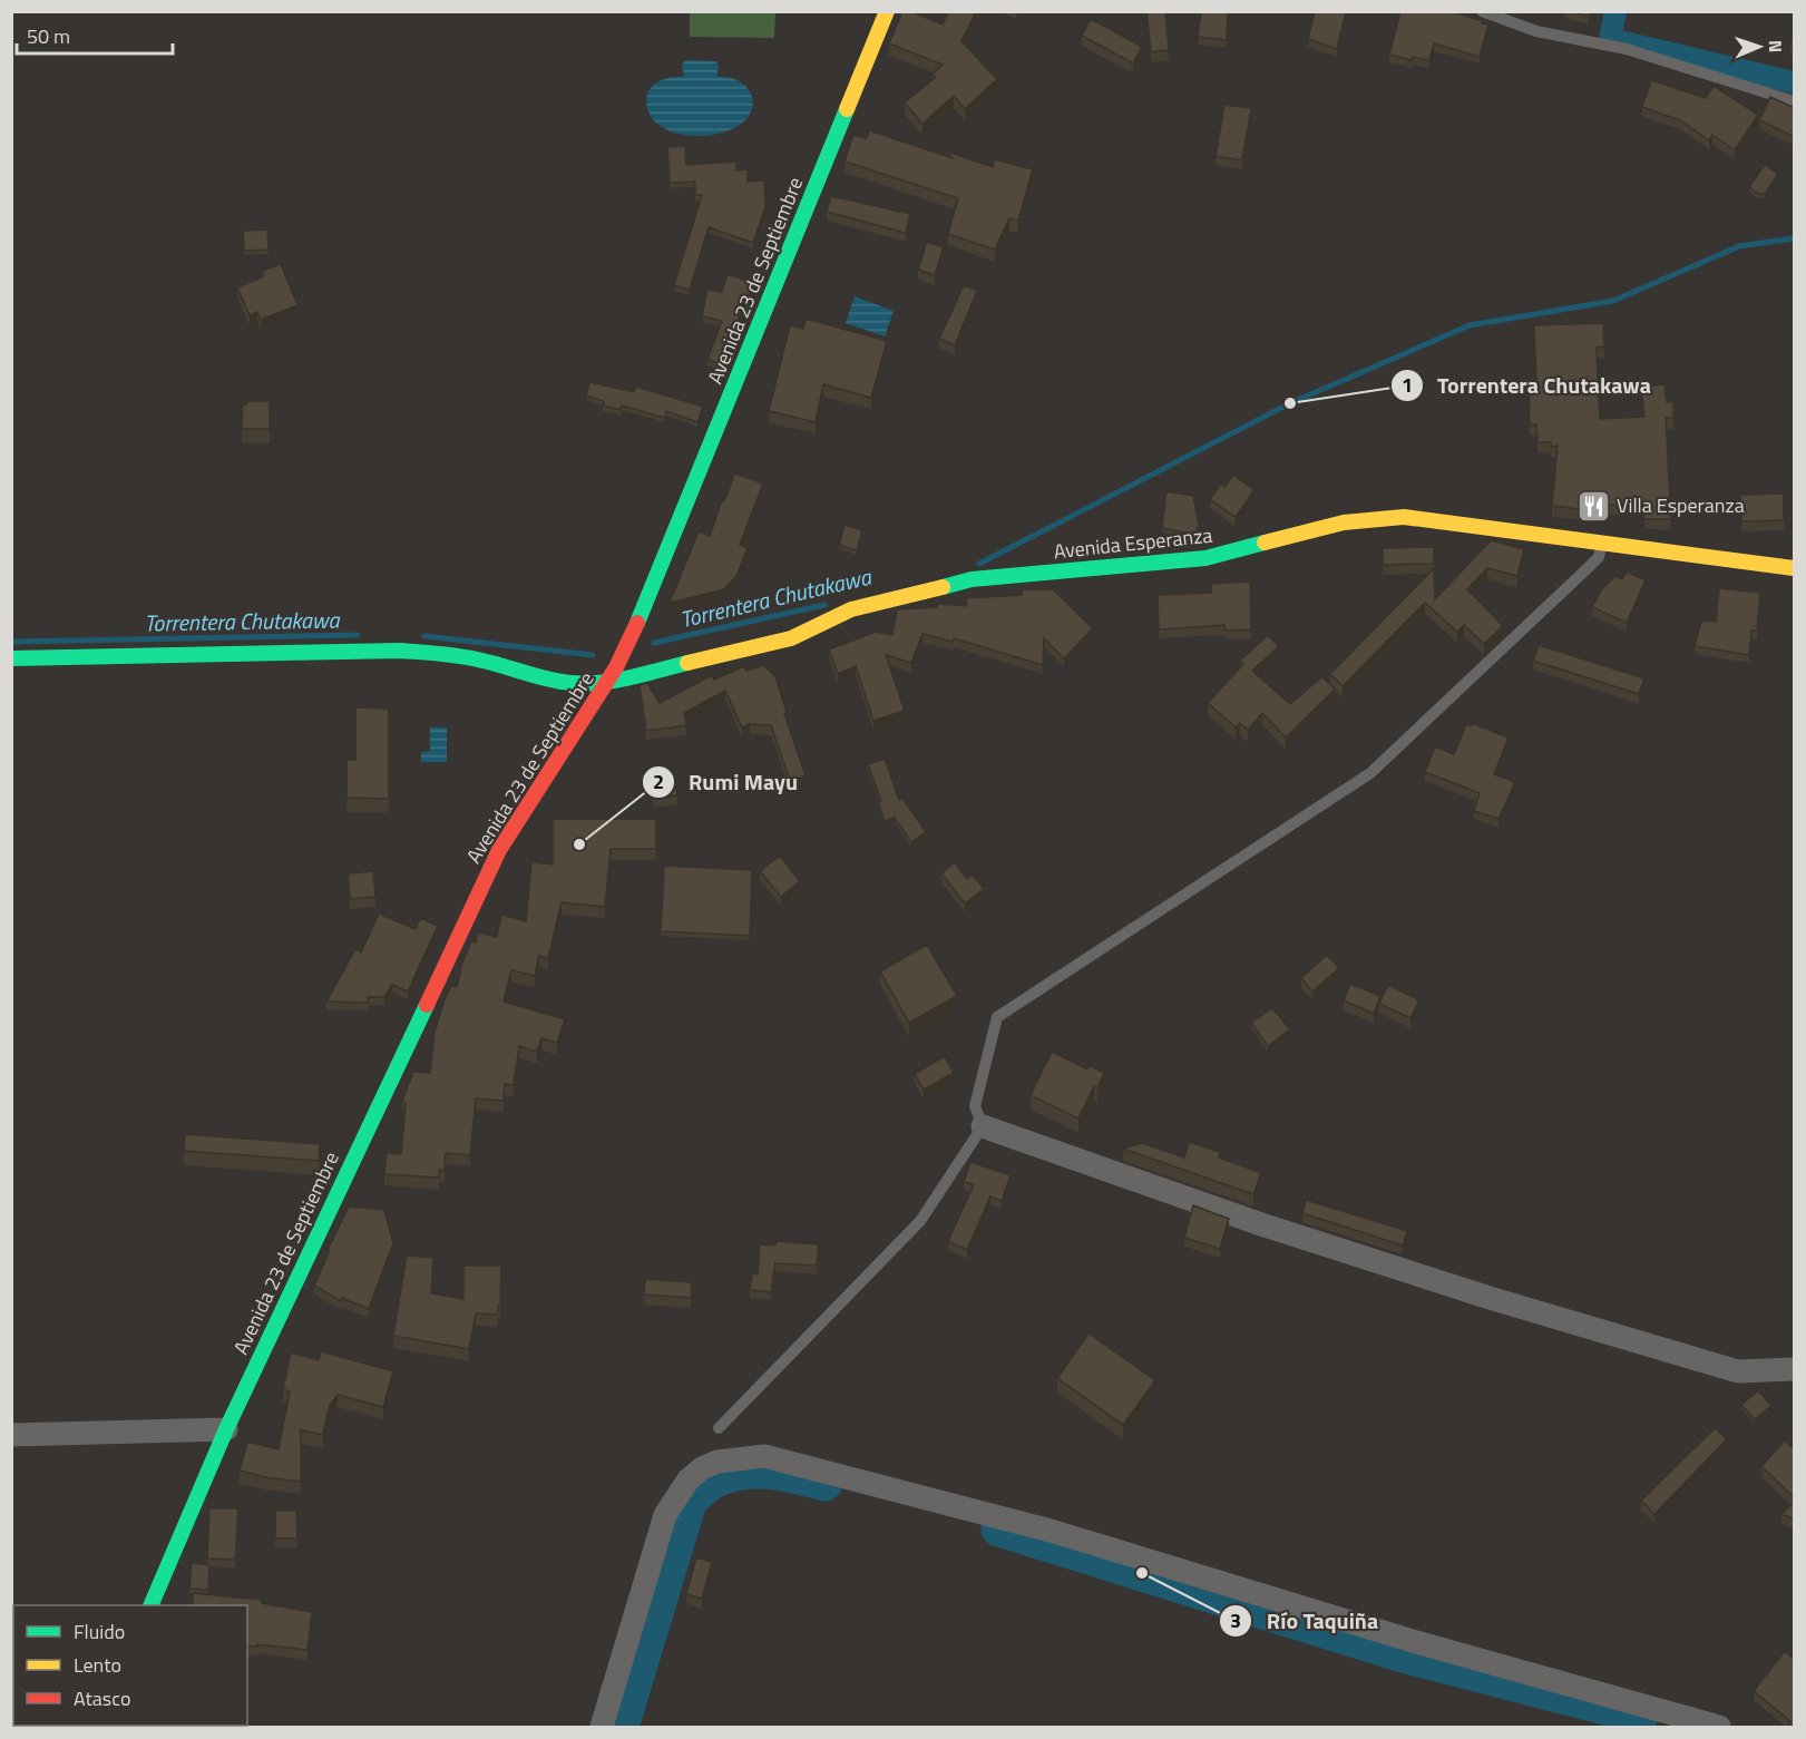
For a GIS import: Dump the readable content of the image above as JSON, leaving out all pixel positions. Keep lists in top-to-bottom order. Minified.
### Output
{"streets":{"main road":["Avenida 23 de Septiembre","Avenida Esperanza"]},"crossings":[["Avenida 23 de Septiembre","Avenida Esperanza"]],"water":["Torrentera Chutakawa"],"places":{"other":["Torrentera Chutakawa","Rumi Mayu","Río Taquiña"],"restaurant":["Villa Esperanza"]},"legend":["Fluido","Lento","Atasco"],"scale_bar":"50 m","north":"right"}
